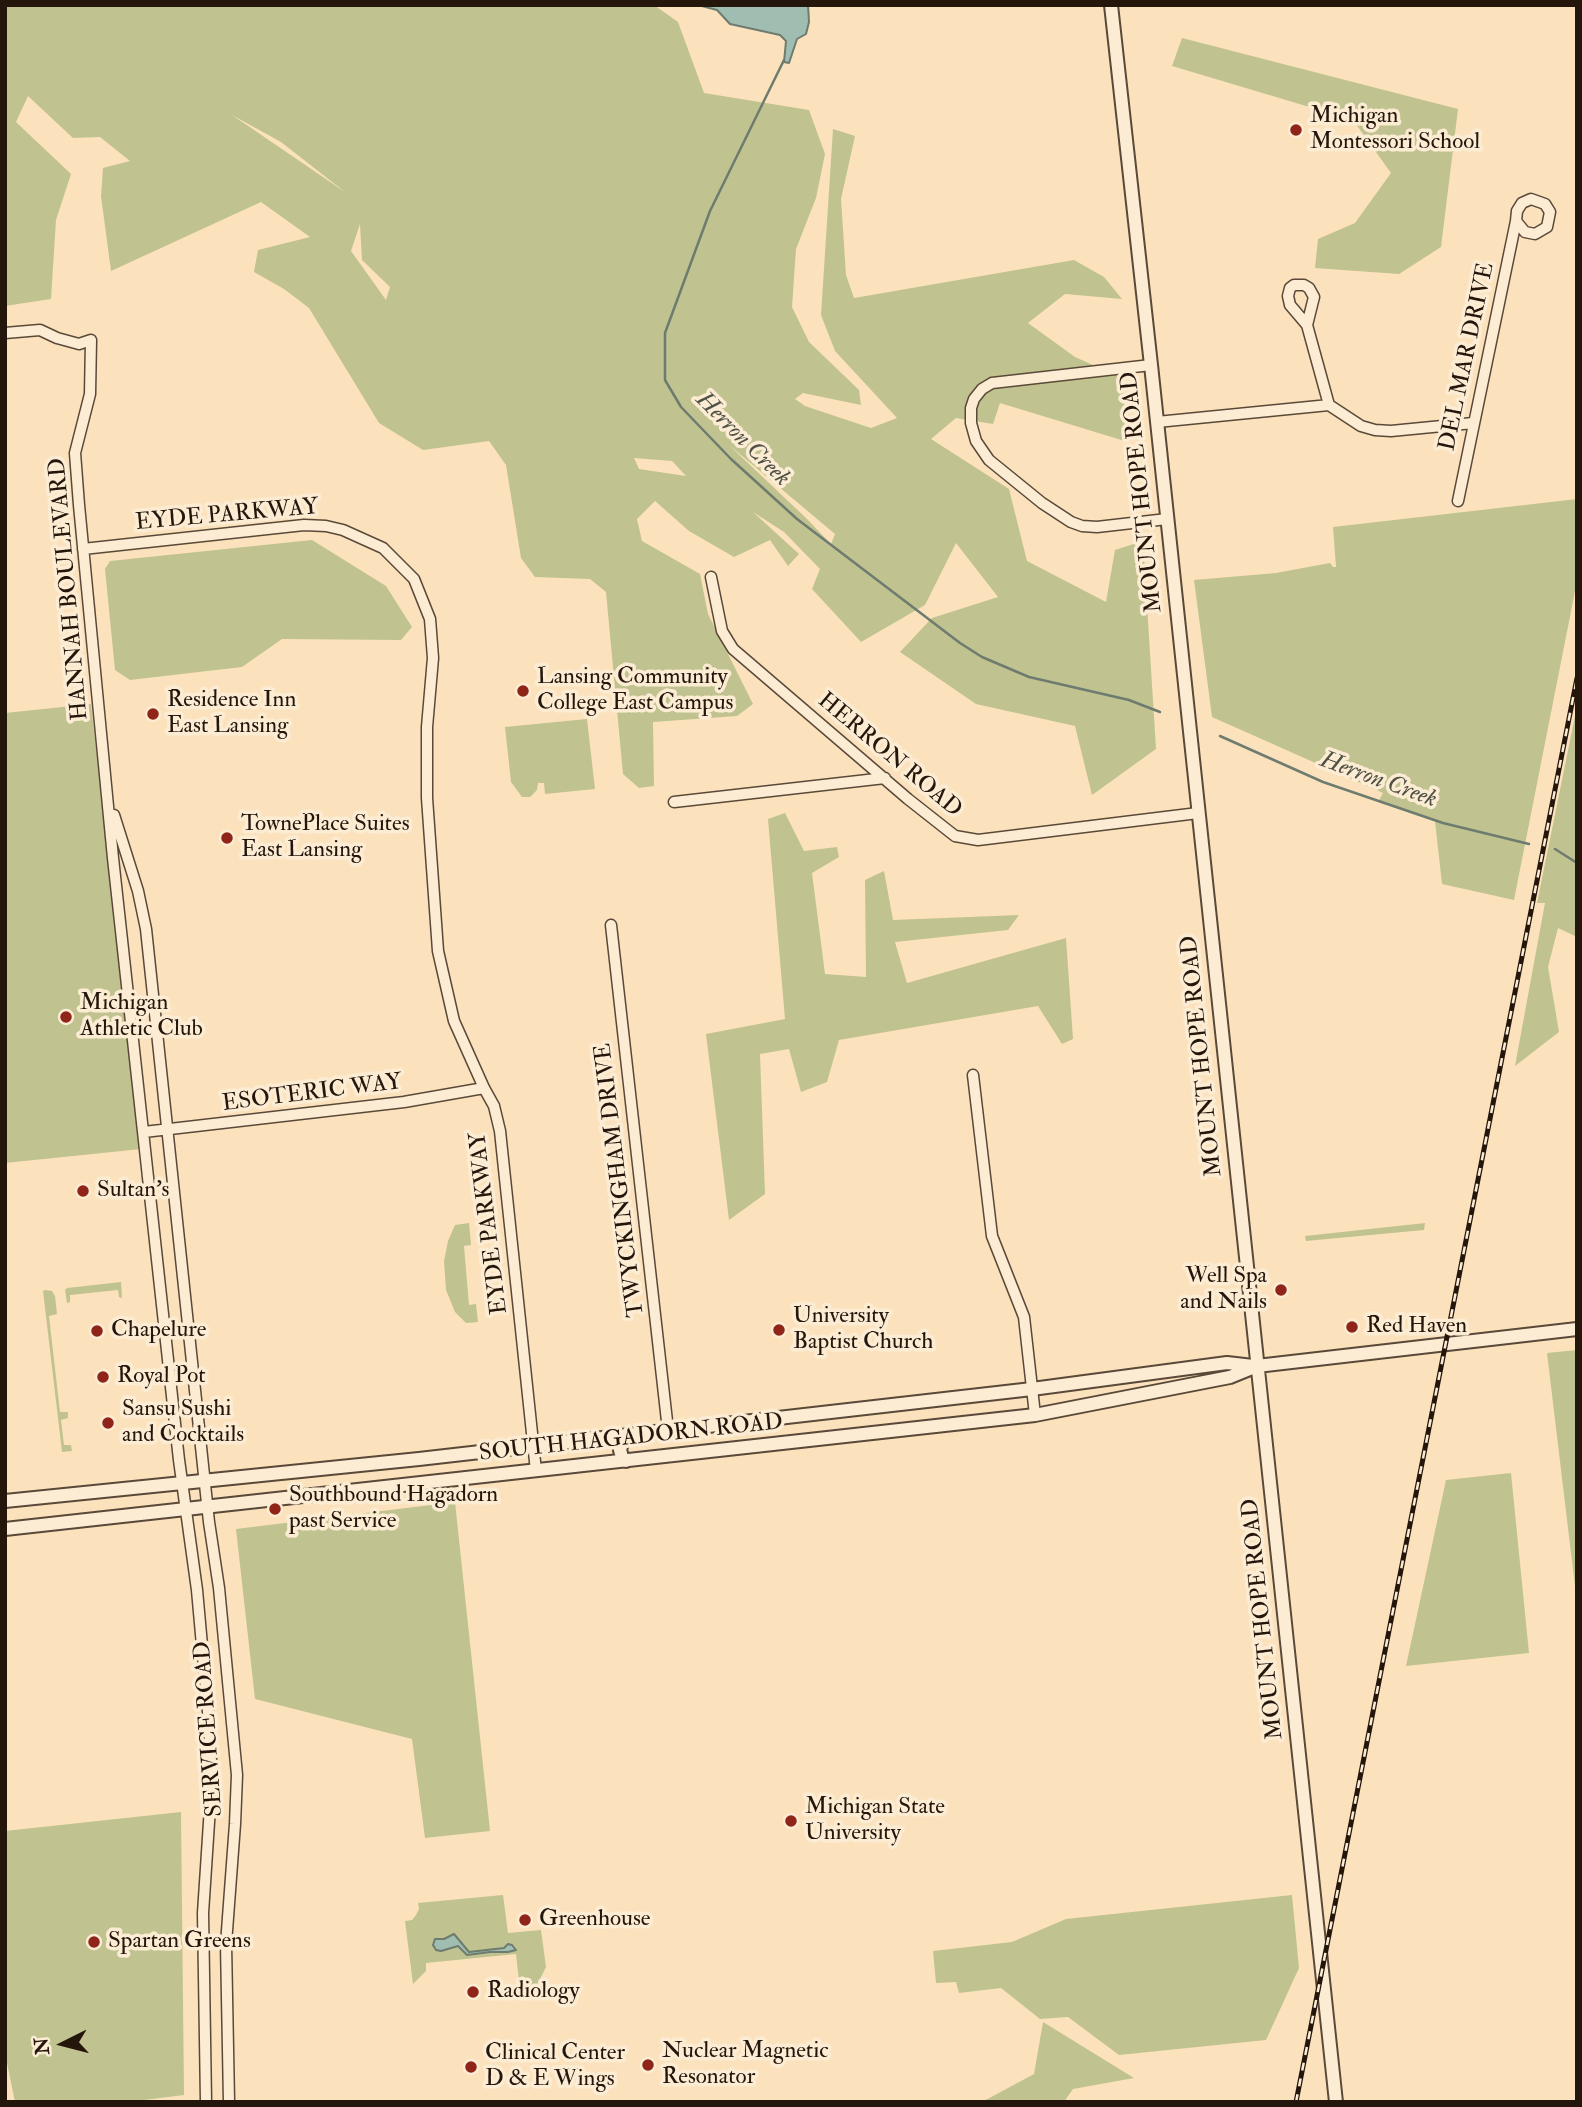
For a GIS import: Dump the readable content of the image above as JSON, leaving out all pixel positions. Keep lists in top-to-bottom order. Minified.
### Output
{"streets":{"street":["DEL MAR DRIVE","MOUNT HOPE ROAD","EYDE PARKWAY","HANNAH BOULEVARD","HERRON ROAD","ESOTERIC WAY","TWYCKINGHAM DRIVE","SOUTH HAGADORN ROAD","SERVICE ROAD"]},"crossings":[["MOUNT HOPE ROAD","HERRON ROAD"],["MOUNT HOPE ROAD","SOUTH HAGADORN ROAD"],["EYDE PARKWAY","HANNAH BOULEVARD"],["EYDE PARKWAY","ESOTERIC WAY"],["EYDE PARKWAY","SOUTH HAGADORN ROAD"],["HANNAH BOULEVARD","ESOTERIC WAY"],["HANNAH BOULEVARD","SOUTH HAGADORN ROAD"],["HANNAH BOULEVARD","SERVICE ROAD"],["TWYCKINGHAM DRIVE","SOUTH HAGADORN ROAD"],["SOUTH HAGADORN ROAD","SERVICE ROAD"]],"water":["Herron Creek"],"places":["Michigan Montessori School","Lansing Community College East Campus","Residence Inn East Lansing","TownePlace Suites East Lansing","Michigan Athletic Club","Sultan's","Well Spa and Nails","Red Haven","University Baptist Church","Chapelure","Royal Pot","Sansu Sushi and Cocktails","Southbound Hagadorn past Service","Michigan State University","Greenhouse","Spartan Greens","Radiology","Nuclear Magnetic Resonator","Clinical Center D & E Wings"],"north":"left"}
